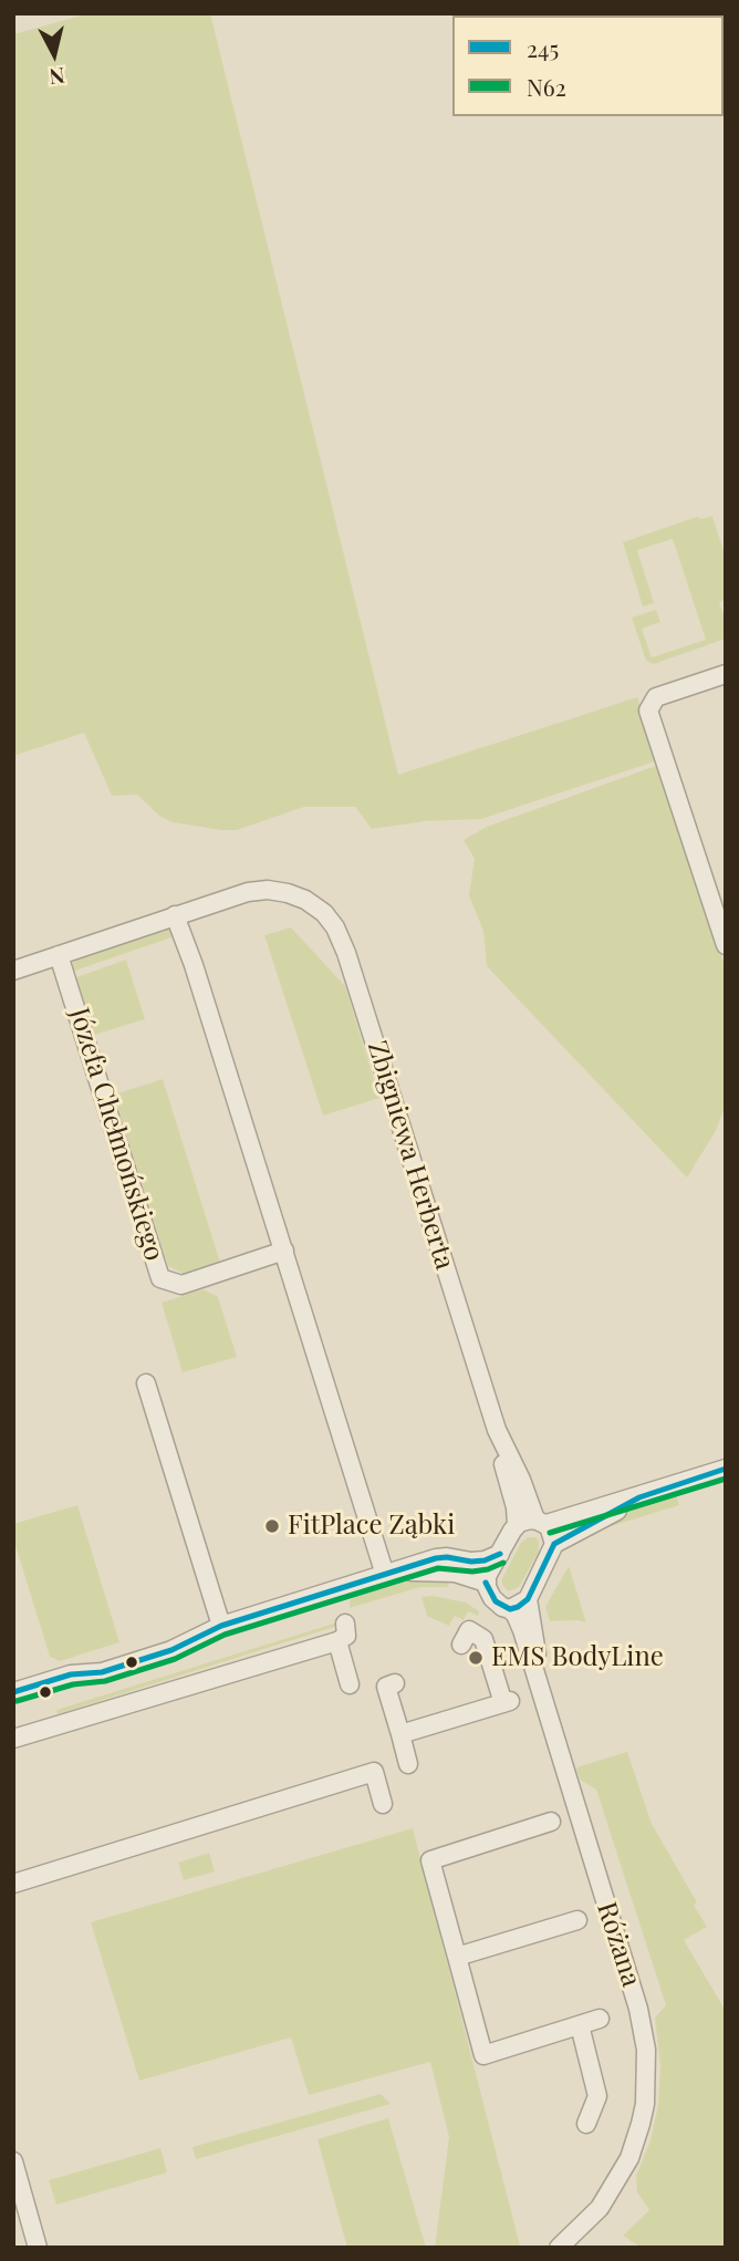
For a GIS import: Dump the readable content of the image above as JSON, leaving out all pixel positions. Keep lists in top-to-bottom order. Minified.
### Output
{"streets":{"street":["Józefa Chełmońskiego","Zbigniewa Herberta","Różana"]},"places":["FitPlace Ząbki","EMS BodyLine"],"lines":["transit line 245","transit line N62"],"legend":["245","N62"],"north":"bottom"}
